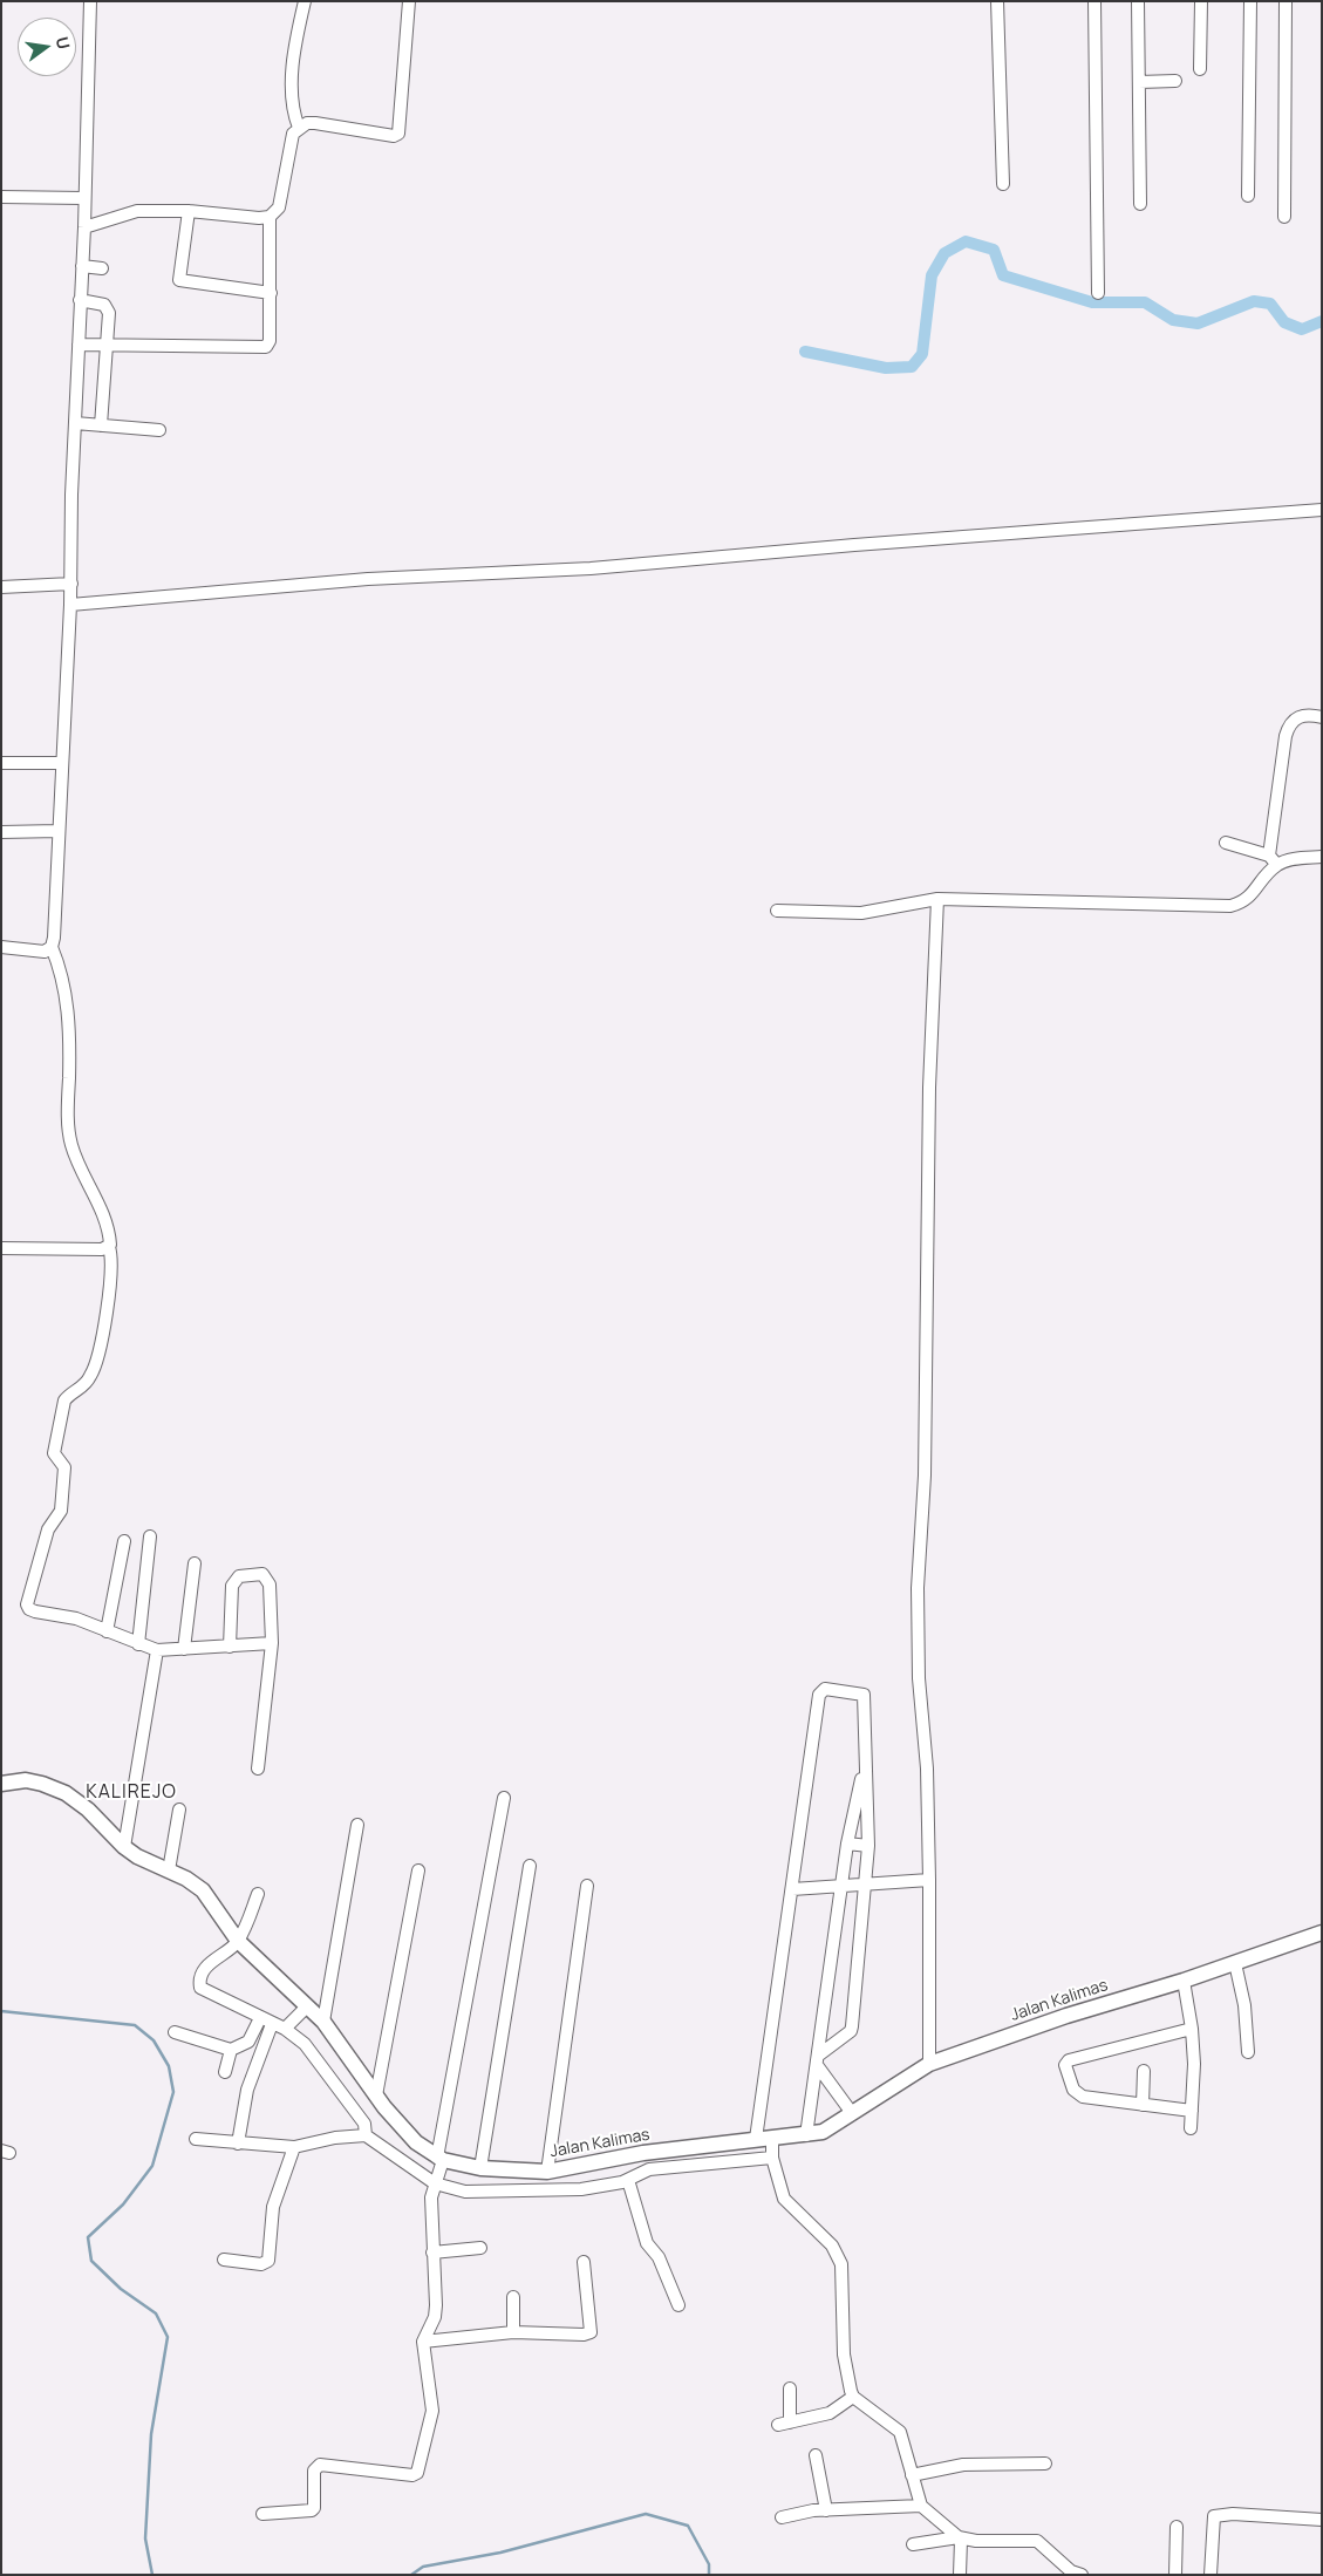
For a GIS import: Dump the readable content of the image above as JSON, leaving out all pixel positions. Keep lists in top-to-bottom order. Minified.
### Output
{"streets":{"street":["Jalan Kalimas"]},"districts":["KALIREJO"],"north":"right"}
